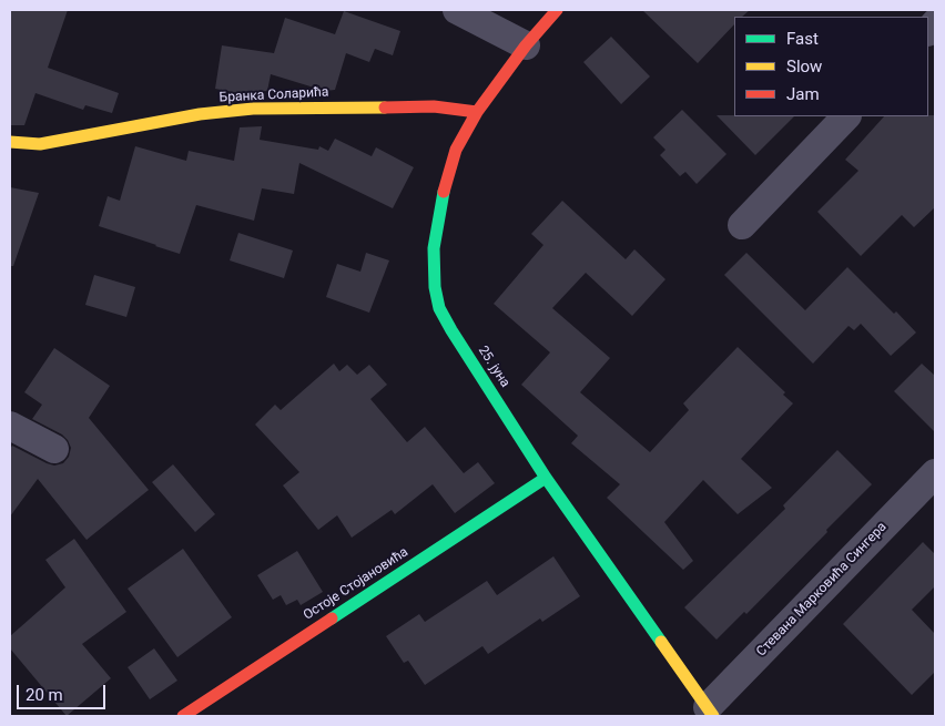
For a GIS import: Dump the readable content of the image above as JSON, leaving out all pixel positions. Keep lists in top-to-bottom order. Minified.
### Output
{"streets":{"street":["Бранка Соларића","25. јуна","Остоје Стојановића","Стевана Марковића Сингера"]},"crossings":[["Бранка Соларића","25. јуна"],["25. јуна","Остоје Стојановића"],["25. јуна","Стевана Марковића Сингера"]],"legend":["Fast","Slow","Jam"],"scale_bar":"20 m"}
